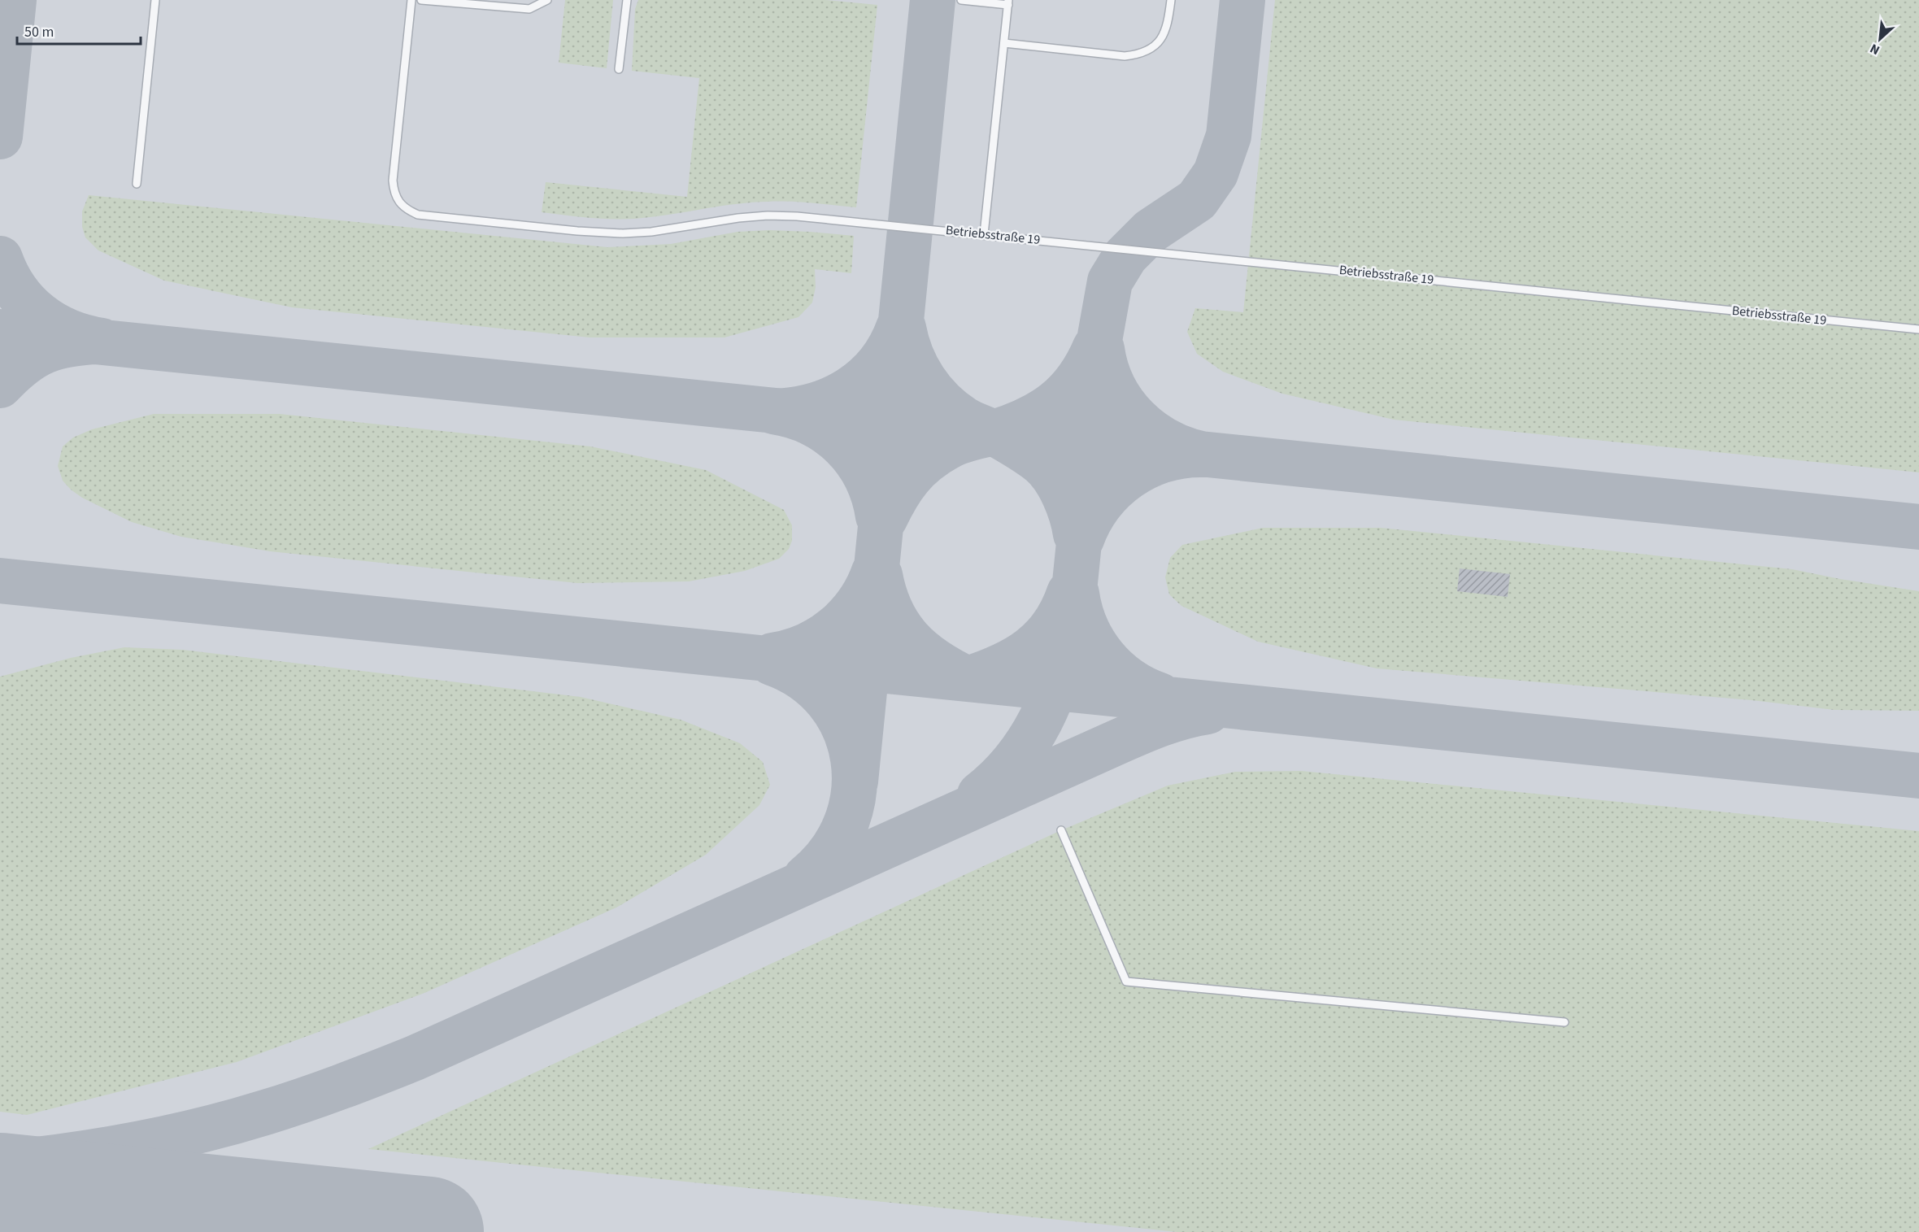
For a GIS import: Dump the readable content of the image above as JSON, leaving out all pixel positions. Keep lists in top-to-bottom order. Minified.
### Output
{"streets":{"lane":["Betriebsstraße 19"]},"scale_bar":"50 m","north":"bottom left"}
